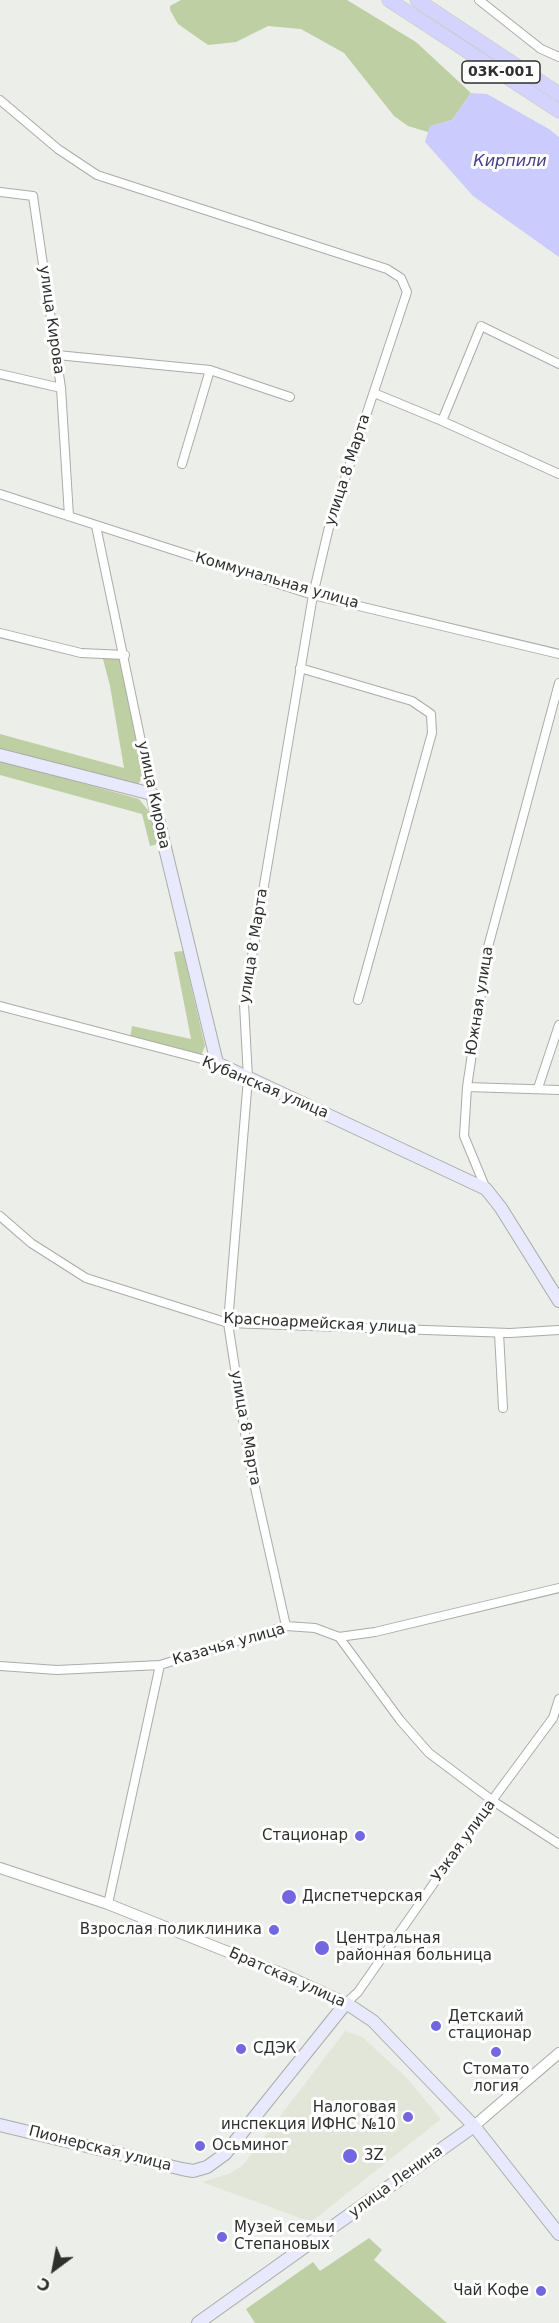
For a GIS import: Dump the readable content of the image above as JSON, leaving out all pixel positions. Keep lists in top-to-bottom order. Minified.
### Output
{"streets":{"main road":["03К-001","улица Кирова","Южная улица","Кубанская улица","Узкая улица","Братская улица","Пионерская улица","улица Ленина"],"street":["улица 8 Марта","Коммунальная улица","Красноармейская улица","Казачья улица"]},"crossings":[["улица Кирова","Коммунальная улица"],["улица Кирова","Кубанская улица"],["улица 8 Марта","Коммунальная улица"],["улица 8 Марта","Кубанская улица"],["улица 8 Марта","Красноармейская улица"],["улица 8 Марта","Казачья улица"],["Южная улица","Кубанская улица"],["Узкая улица","Братская улица"],["Узкая улица","Пионерская улица"],["Братская улица","улица Ленина"]],"water":["Кирпили"],"places":["Стационар","Диспетчерская","Взрослая поликлиника","Центральная районная больница","Детскаий стационар","СДЭК","Стомато логия","Налоговая инспекция ИФНС №10","Осьминог","3Z","Музей семьи Степановых","Чай Кофе"],"north":"bottom left"}
